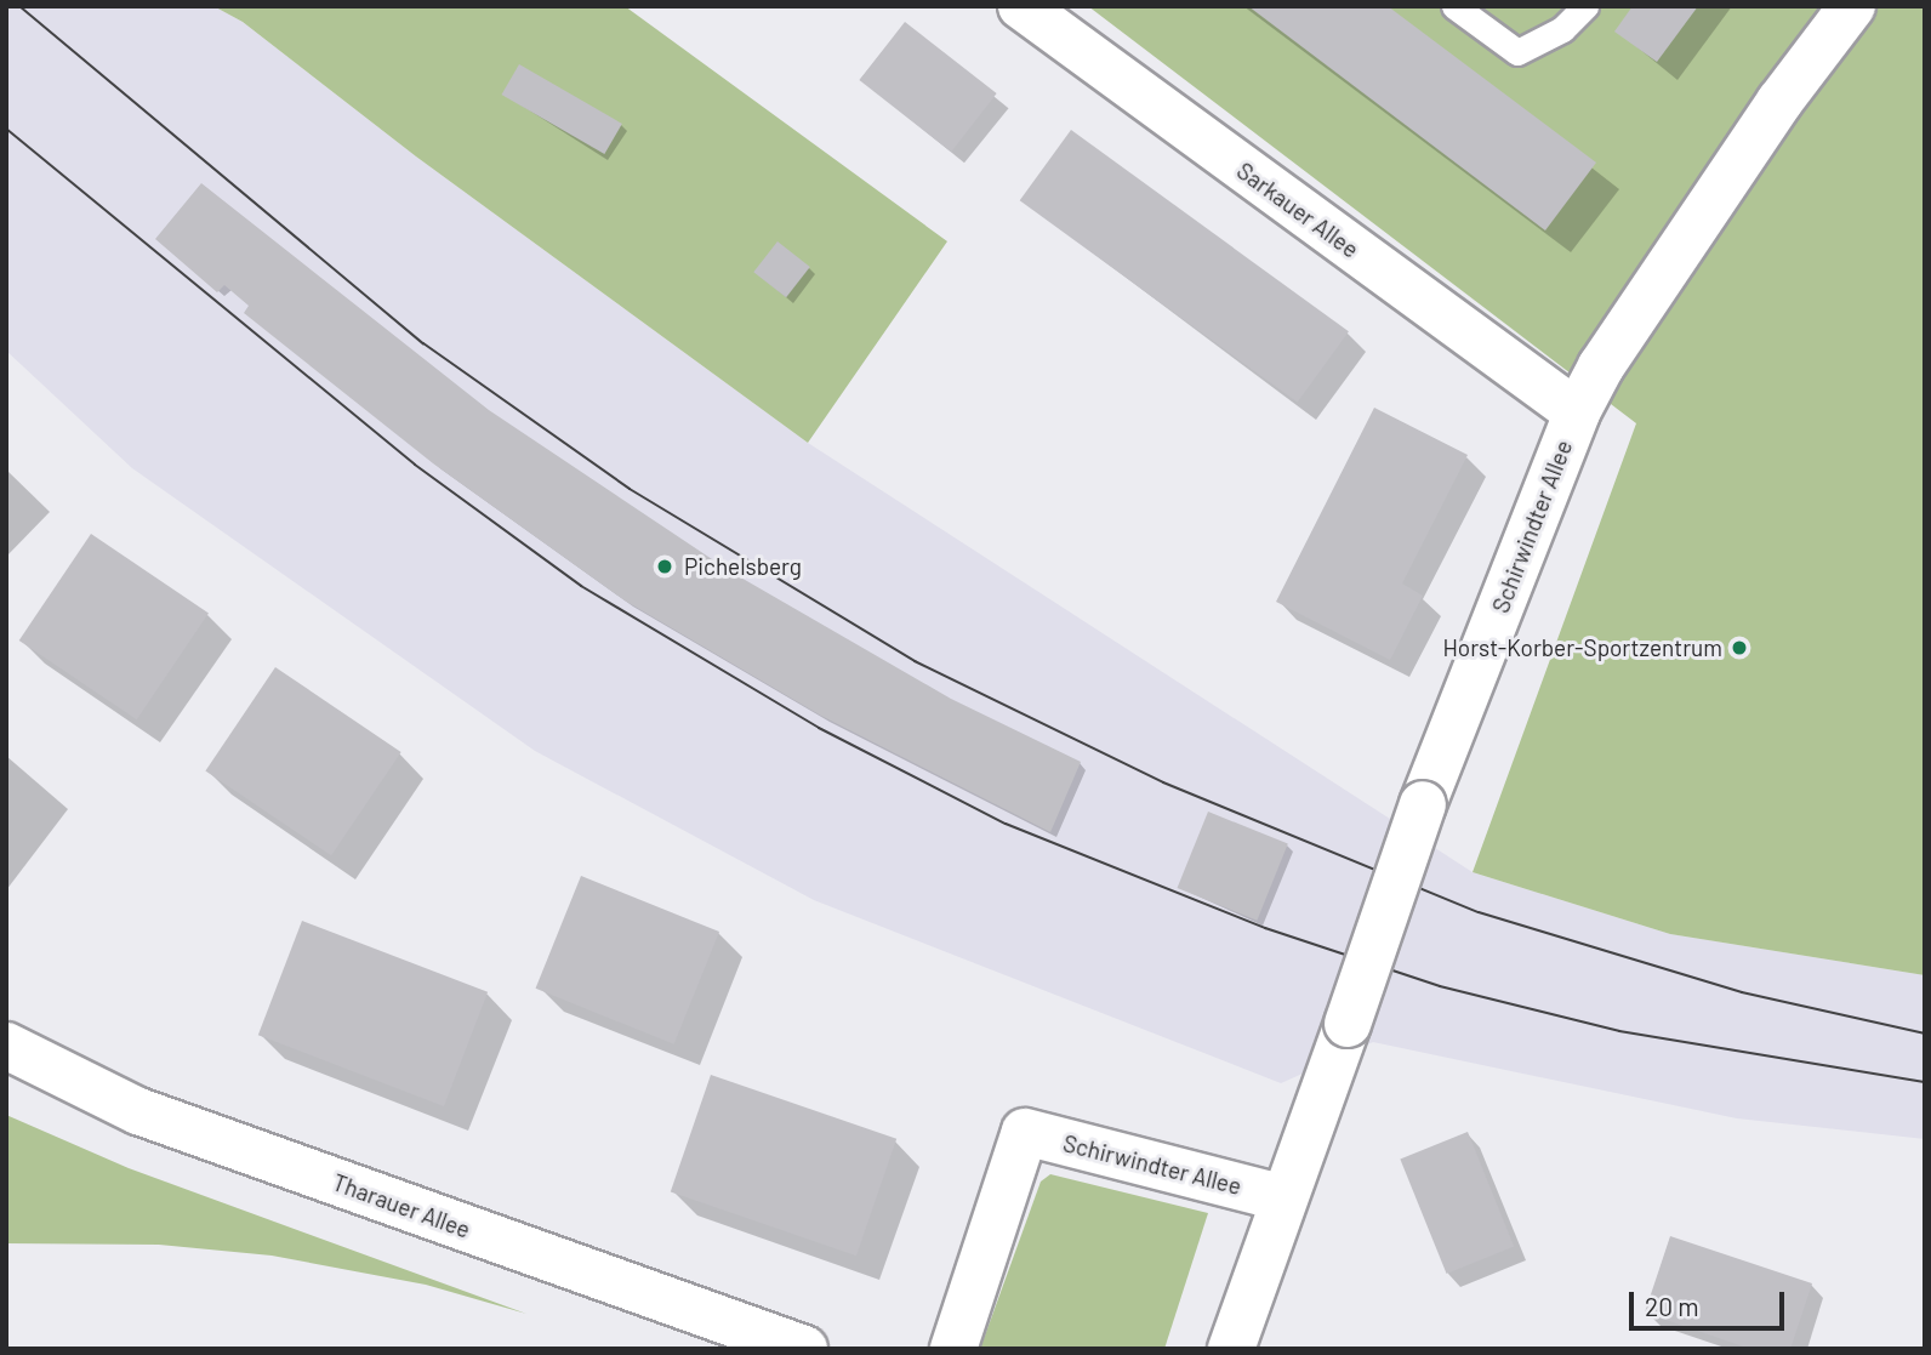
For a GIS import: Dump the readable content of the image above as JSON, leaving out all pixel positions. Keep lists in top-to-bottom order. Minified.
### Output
{"streets":{"street":["Sarkauer Allee","Schirwindter Allee","Tharauer Allee"]},"crossings":[["Sarkauer Allee","Schirwindter Allee"]],"places":["Pichelsberg","Horst-Korber-Sportzentrum"],"scale_bar":"20 m"}
